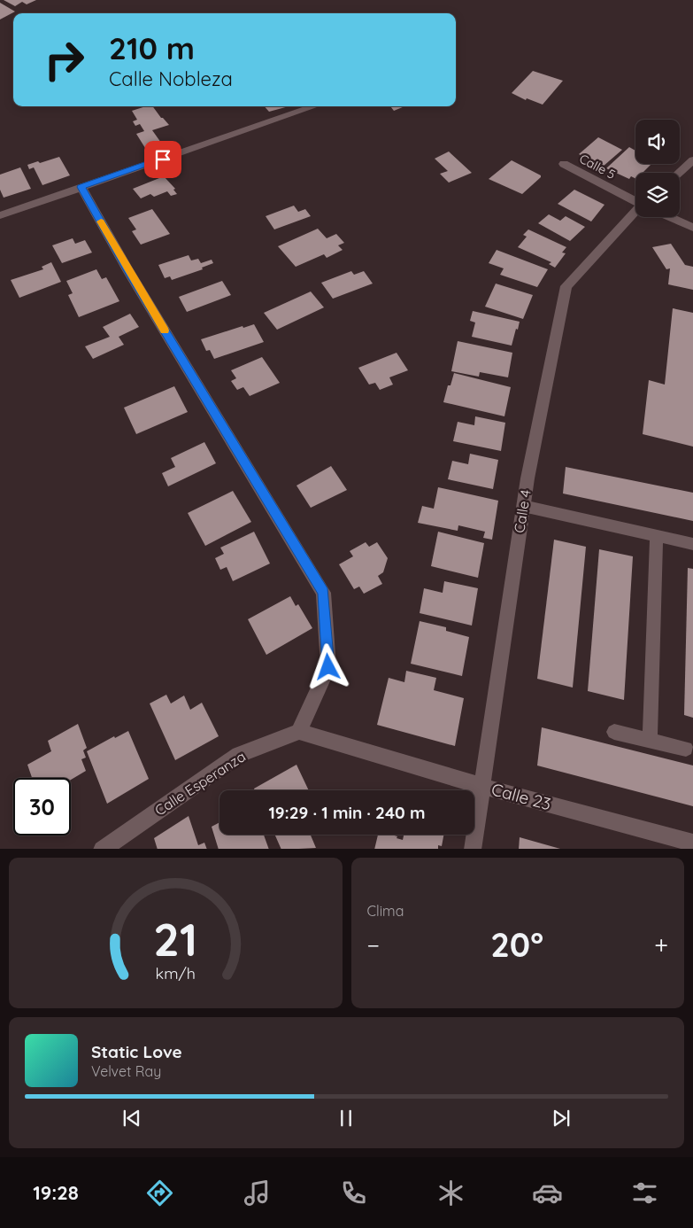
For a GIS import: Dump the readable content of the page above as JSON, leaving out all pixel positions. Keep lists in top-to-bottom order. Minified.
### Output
{"streets":{"street":["Calle 5","Calle 4","Calle Esperanza","Calle 23"]},"crossings":[["Calle 4","Calle 23"],["Calle Esperanza","Calle 23"]],"page":{"turn":["210 m","Calle Nobleza"],"limit":"30","trip":"19:29 · 1 min · 240 m","tile":"Clima","heat":["−","20°","+"],"song":["Static Love","Velvet Ray"],"tabs":"19:28","gauge":["21","km/h"]}}
